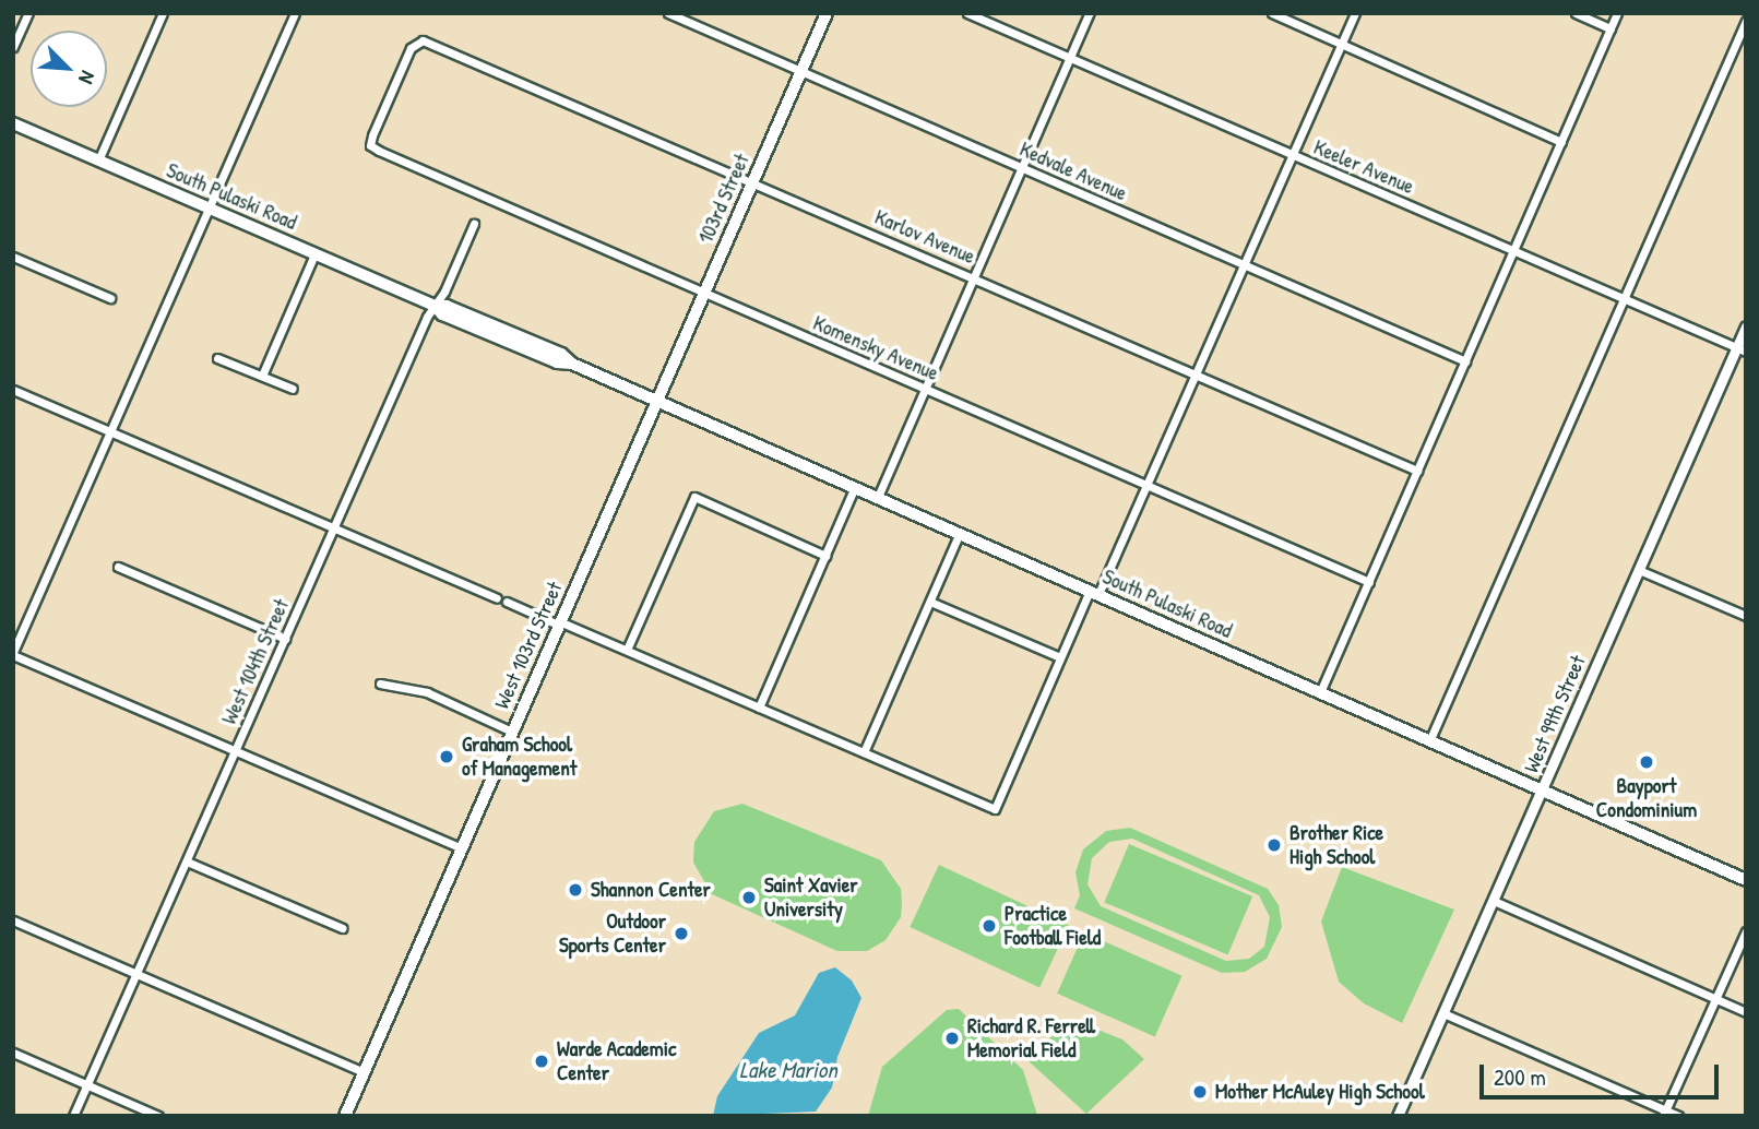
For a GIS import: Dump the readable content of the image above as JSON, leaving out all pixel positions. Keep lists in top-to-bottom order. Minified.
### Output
{"streets":{"main road":["South Pulaski Road","103rd Street","West 103rd Street"],"street":["Keeler Avenue","Kedvale Avenue","Karlov Avenue","Komensky Avenue","West 104th Street","West 99th Street"]},"crossings":[["Keeler Avenue","West 99th Street"],["Kedvale Avenue","103rd Street"],["South Pulaski Road","103rd Street"],["South Pulaski Road","West 103rd Street"],["South Pulaski Road","West 104th Street"],["South Pulaski Road","West 99th Street"],["103rd Street","Karlov Avenue"],["103rd Street","Komensky Avenue"],["103rd Street","West 103rd Street"],["Karlov Avenue","Komensky Avenue"]],"water":["Lake Marion"],"places":["Graham School of Management","Bayport Condominium","Brother Rice High School","Shannon Center","Saint Xavier University","Practice Football Field","Outdoor Sports Center","Richard R. Ferrell Memorial Field","Warde Academic Center","Mother McAuley High School"],"scale_bar":"200 m","north":"bottom right"}
